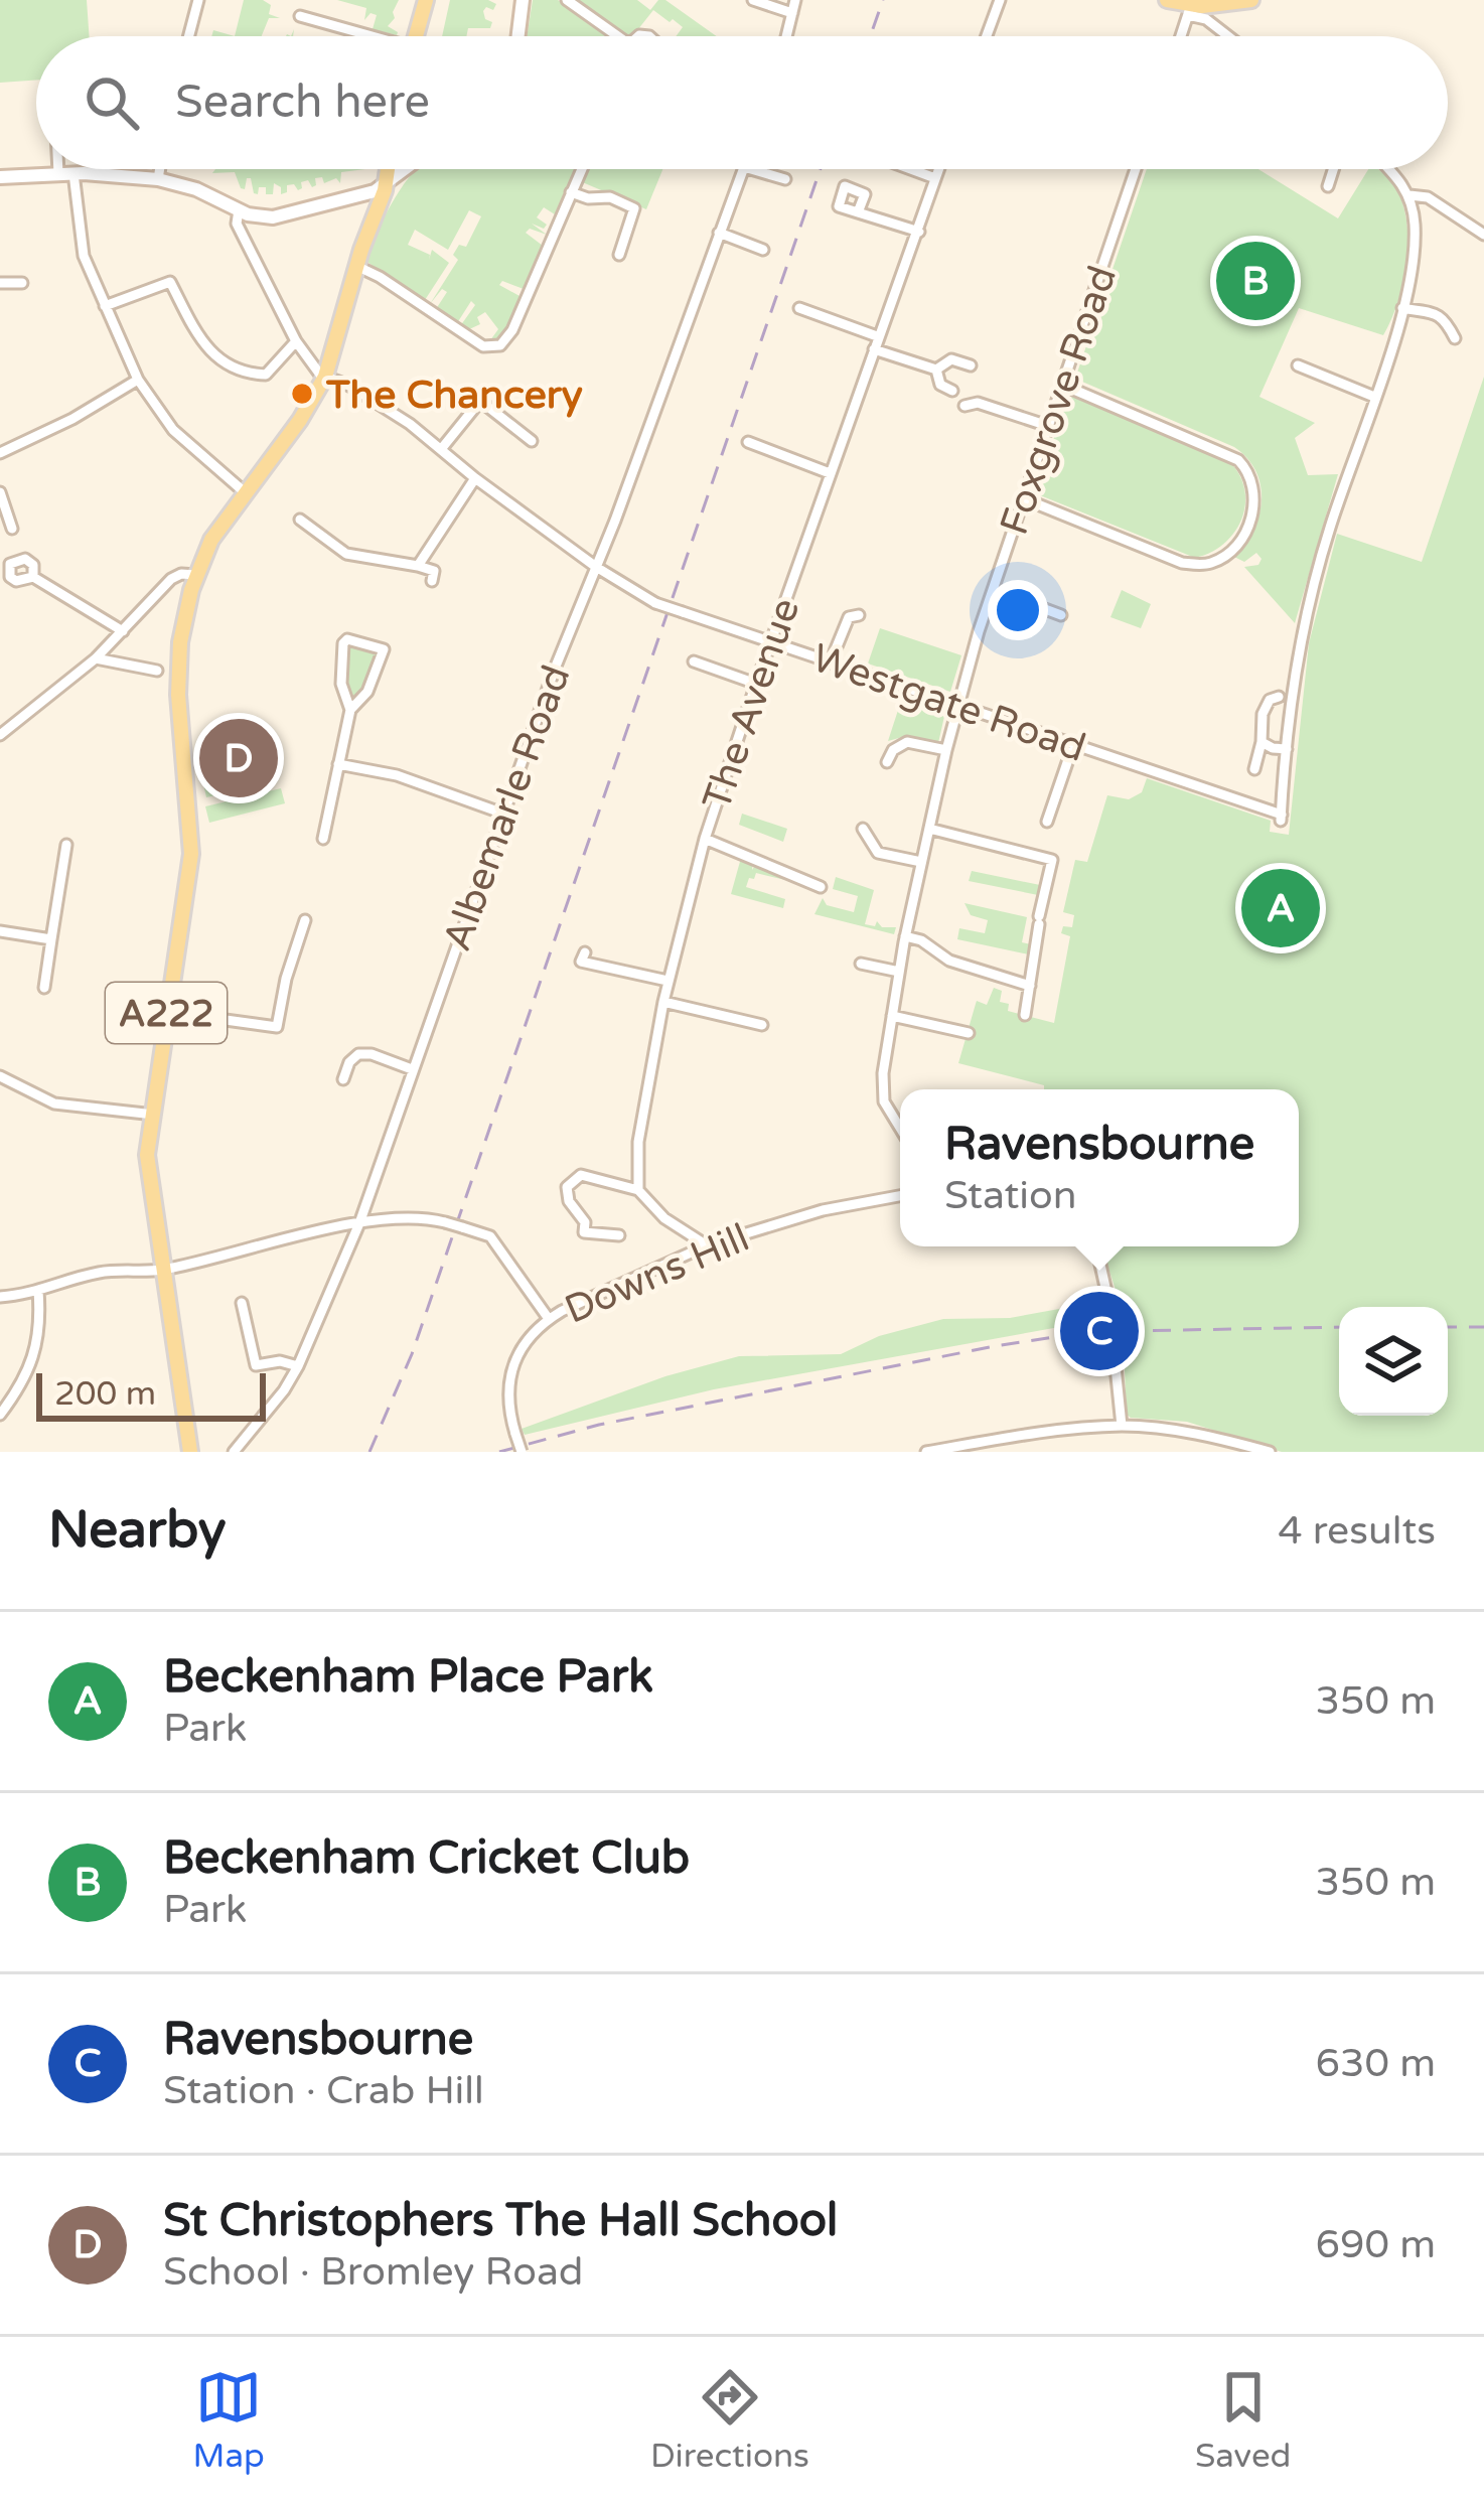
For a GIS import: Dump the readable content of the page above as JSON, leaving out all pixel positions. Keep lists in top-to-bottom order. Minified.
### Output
{"streets":{"main road":["A222"],"street":["Foxgrove Road","Westgate Road","The Avenue","Albemarle Road","Downs Hill"]},"crossings":[["Foxgrove Road","Westgate Road"],["Westgate Road","The Avenue"],["Westgate Road","Albemarle Road"],["Westgate Road","A222"]],"places":["The Chancery"],"scale_bar":"200 m","page":{"search":"Search here","pins":["B","D","A","C"],"popup":["Ravensbourne","Station"],"scale":"200 m","heading":["Nearby","4 results"],"list":[{"mark":"A","name":"Beckenham Place Park","note":"Park","value":"350 m"},{"mark":"B","name":"Beckenham Cricket Club","note":"Park","value":"350 m"},{"mark":"C","name":"Ravensbourne","note":"Station · Crab Hill","value":"630 m"},{"mark":"D","name":"St Christophers The Hall School","note":"School · Bromley Road","value":"690 m"}],"nav":["Map","Directions","Saved"]}}
